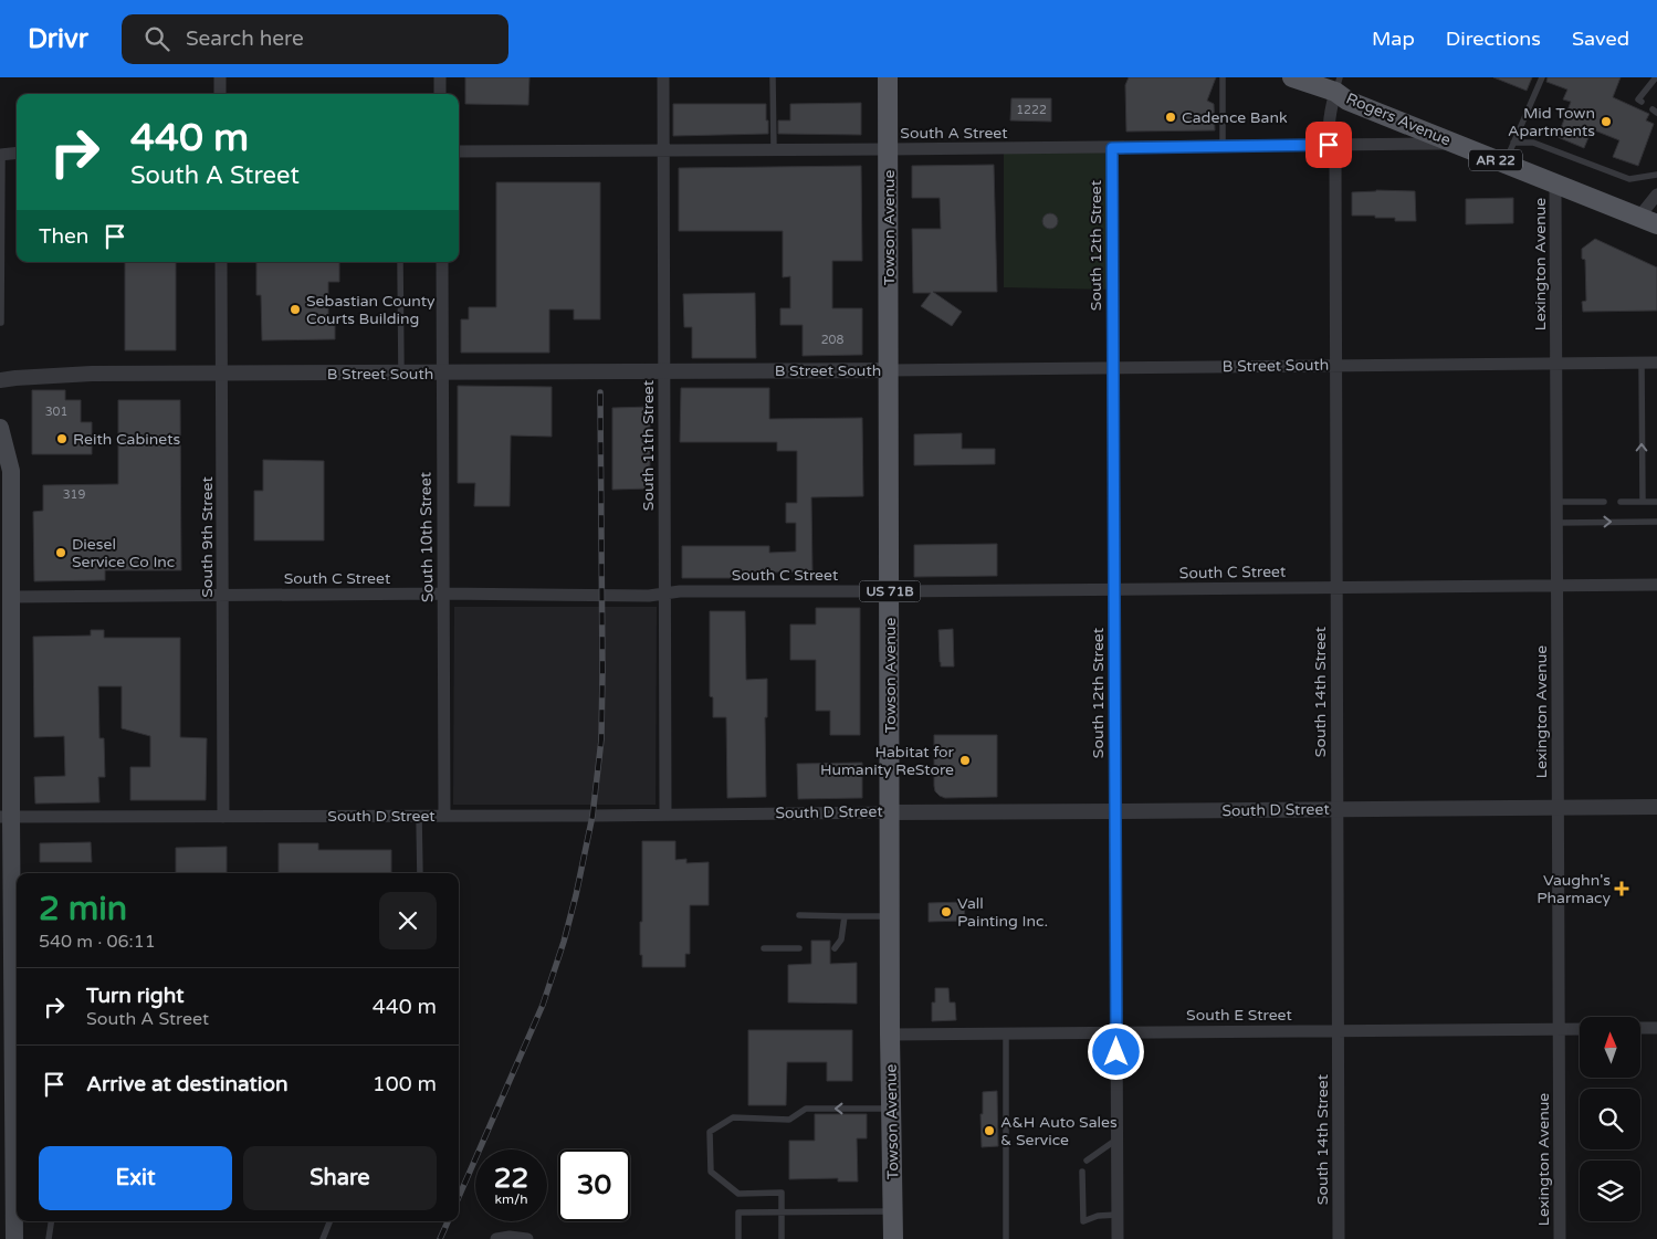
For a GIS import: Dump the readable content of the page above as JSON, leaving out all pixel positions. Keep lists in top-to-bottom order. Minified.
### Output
{"streets":{"main road":["Rogers Avenue","AR 22","Towson Avenue","US 71B"],"street":["South A Street","South 12th Street","Lexington Avenue","B Street South","South 11th Street","South 9th Street","South 10th Street","South C Street","South 14th Street","South D Street","South E Street"]},"crossings":[["Rogers Avenue","South A Street"],["Rogers Avenue","Lexington Avenue"],["Rogers Avenue","South 14th Street"],["South A Street","Towson Avenue"],["South A Street","South 12th Street"],["South A Street","South 11th Street"],["South A Street","South 14th Street"],["Towson Avenue","B Street South"],["Towson Avenue","South C Street"],["Towson Avenue","South D Street"],["Towson Avenue","South E Street"],["South 12th Street","B Street South"],["South 12th Street","South C Street"],["South 12th Street","South D Street"],["South 12th Street","South E Street"],["Lexington Avenue","B Street South"],["Lexington Avenue","South C Street"],["Lexington Avenue","South D Street"],["Lexington Avenue","South E Street"],["B Street South","South 11th Street"],["B Street South","South 9th Street"],["B Street South","South 10th Street"],["B Street South","South 14th Street"],["South 11th Street","South C Street"],["South 11th Street","South D Street"],["South 9th Street","South C Street"],["South 9th Street","South D Street"],["South 10th Street","South C Street"],["South 10th Street","South D Street"],["South C Street","South 14th Street"],["South 14th Street","South D Street"],["South 14th Street","South E Street"]],"places":{"other":["Cadence Bank","Mid Town Apartments","Sebastian County Courts Building","Reith Cabinets","Diesel Service Co Inc","Habitat for Humanity ReStore","Vall Painting Inc.","A&H Auto Sales & Service"],"health":["Vaughn's Pharmacy"]},"house_numbers":["1222","208","301","319"],"north":"top","page":{"header":"Drivr","search":"Search here","nav":["Map","Directions","Saved"],"turn":["440 m","South A Street"],"then":"Then","heading":["2 min","540 m · 06:11"],"list":[{"name":"Turn right","note":"South A Street","value":"440 m"},{"name":"Arrive at destination","value":"100 m"}],"buttons":["Exit","Share"],"speed":"22 km/h","limit":"30"}}
